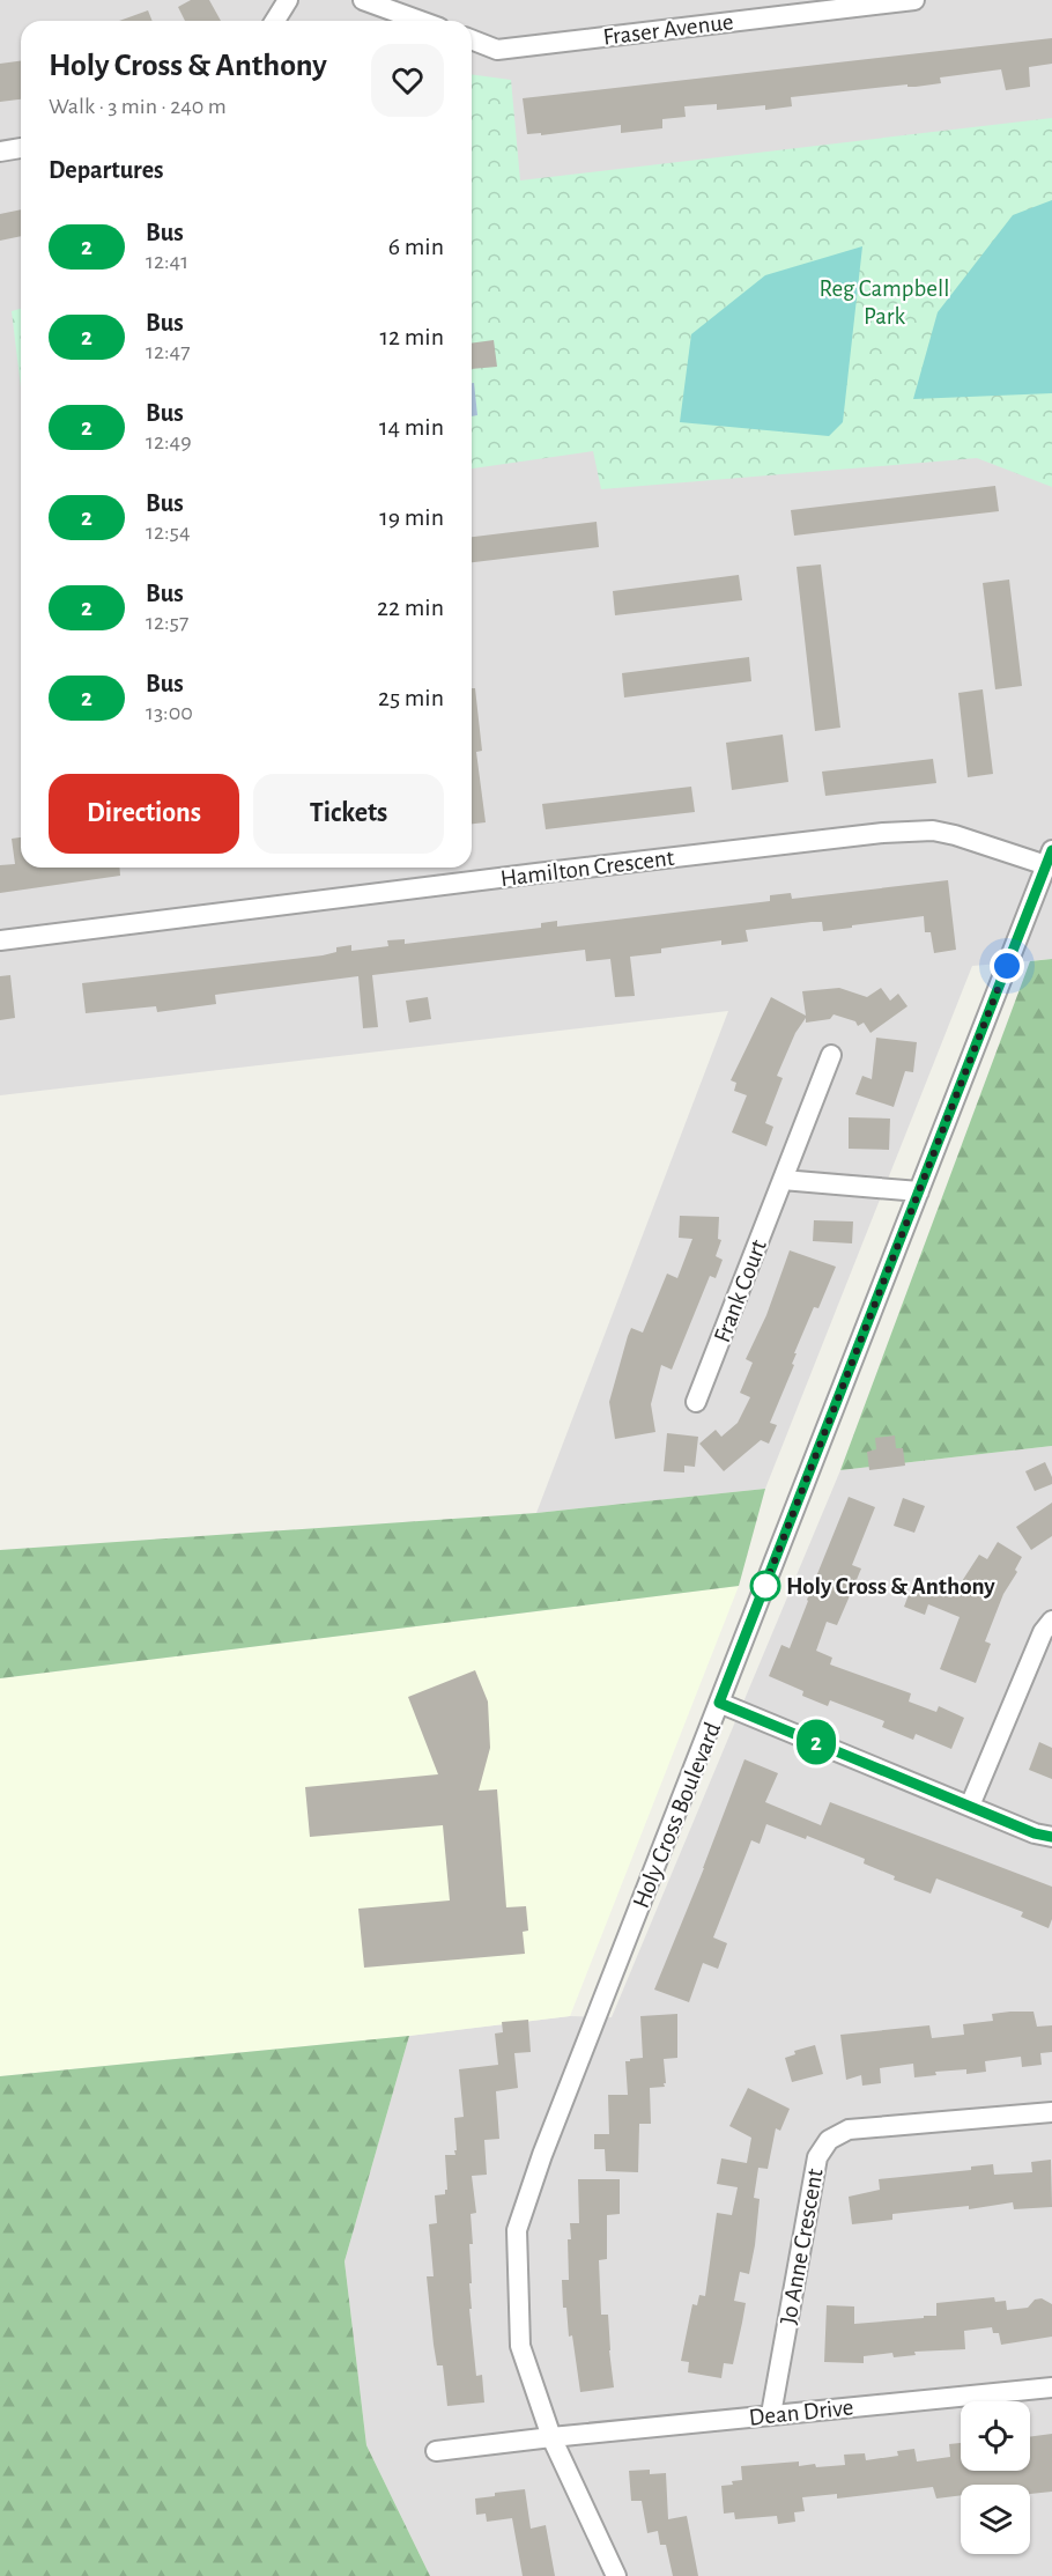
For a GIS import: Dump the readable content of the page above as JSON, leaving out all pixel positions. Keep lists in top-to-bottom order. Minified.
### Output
{"streets":{"street":["Fraser Avenue","Hamilton Crescent","Frank Court","Holy Cross Boulevard","Jo Anne Crescent","Dean Drive"]},"crossings":[["Hamilton Crescent","Holy Cross Boulevard"],["Holy Cross Boulevard","Dean Drive"],["Jo Anne Crescent","Dean Drive"]],"parks":["Reg Campbell Park"],"places":["Holy Cross & Anthony"],"lines":["bus line 2"],"page":{"on_map":"2","heading":[["Holy Cross & Anthony","Walk · 3 min · 240 m"],"Departures"],"list":[{"mark":"2","name":"Bus","note":"12:41","value":"6 min"},{"mark":"2","name":"Bus","note":"12:47","value":"12 min"},{"mark":"2","name":"Bus","note":"12:49","value":"14 min"},{"mark":"2","name":"Bus","note":"12:54","value":"19 min"},{"mark":"2","name":"Bus","note":"12:57","value":"22 min"},{"mark":"2","name":"Bus","note":"13:00","value":"25 min"}],"buttons":["Directions","Tickets"]}}
